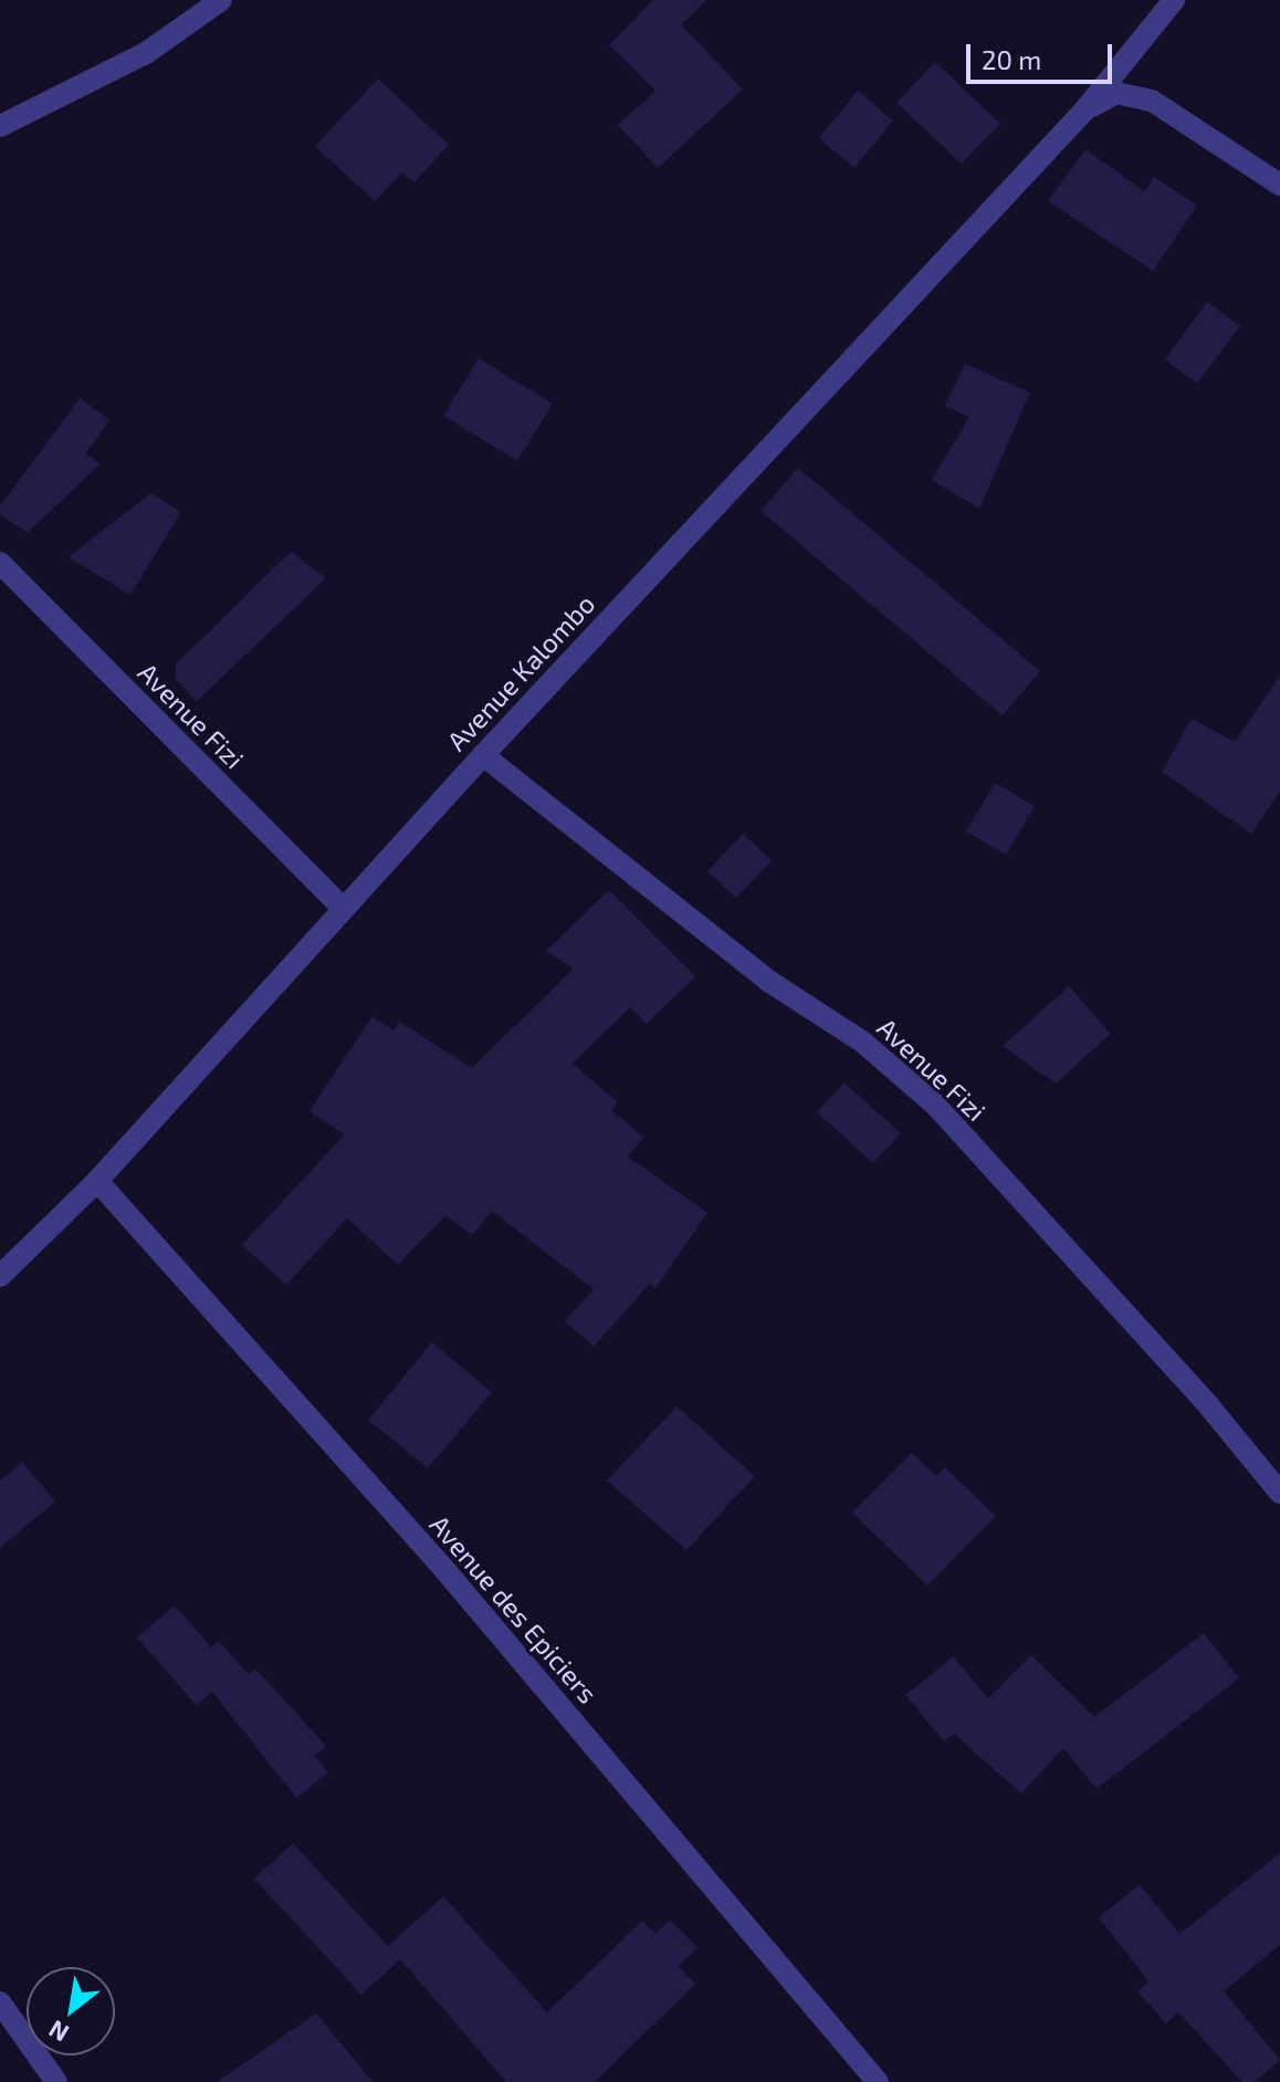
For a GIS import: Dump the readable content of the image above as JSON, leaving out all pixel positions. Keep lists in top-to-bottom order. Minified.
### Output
{"streets":{"street":["Avenue Kalombo","Avenue Fizi","Avenue des Epiciers"]},"crossings":[["Avenue Kalombo","Avenue Fizi"],["Avenue Kalombo","Avenue des Epiciers"]],"scale_bar":"20 m","north":"bottom left"}
